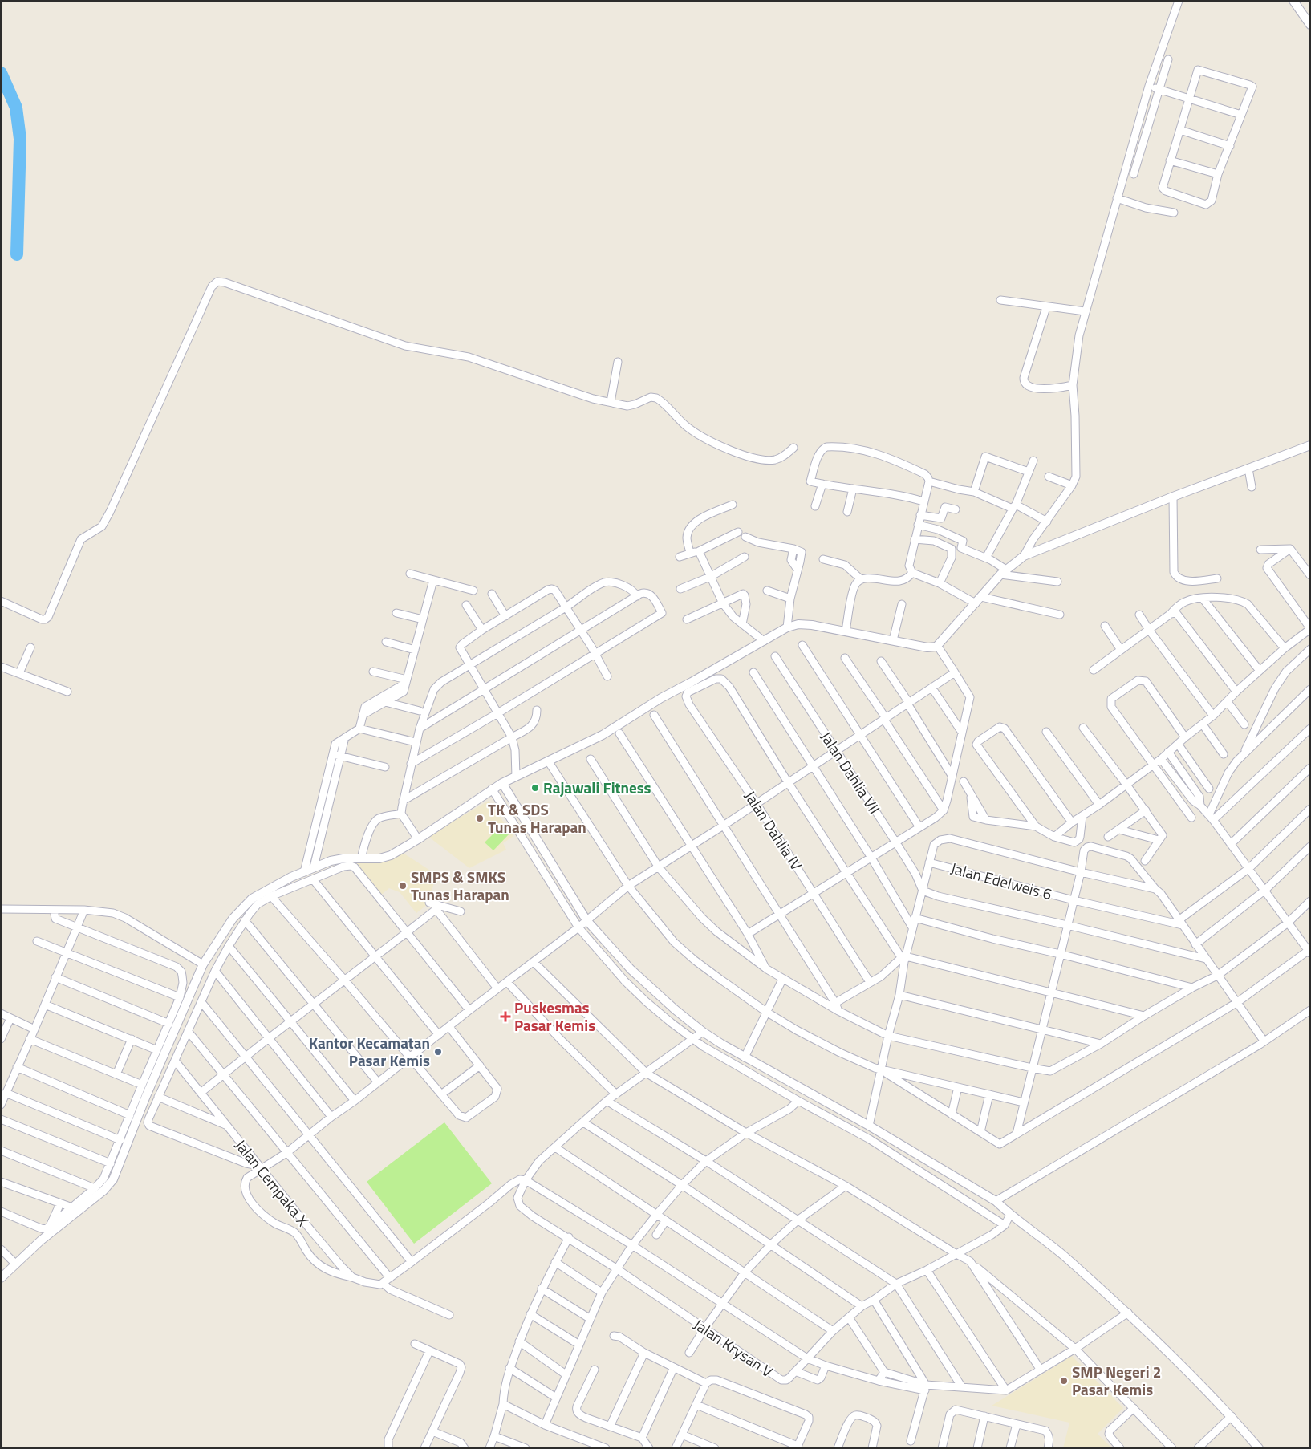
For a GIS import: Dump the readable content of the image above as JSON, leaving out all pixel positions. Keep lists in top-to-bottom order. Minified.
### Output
{"streets":{"street":["Jalan Dahlia VII","Jalan Dahlia IV","Jalan Edelweis 6","Jalan Cempaka X","Jalan Krysan V"]},"places":{"other":["Rajawali Fitness","TK & SDS Tunas Harapan","SMPS & SMKS Tunas Harapan","Kantor Kecamatan Pasar Kemis","SMP Negeri 2 Pasar Kemis"],"health":["Puskesmas Pasar Kemis"]}}
